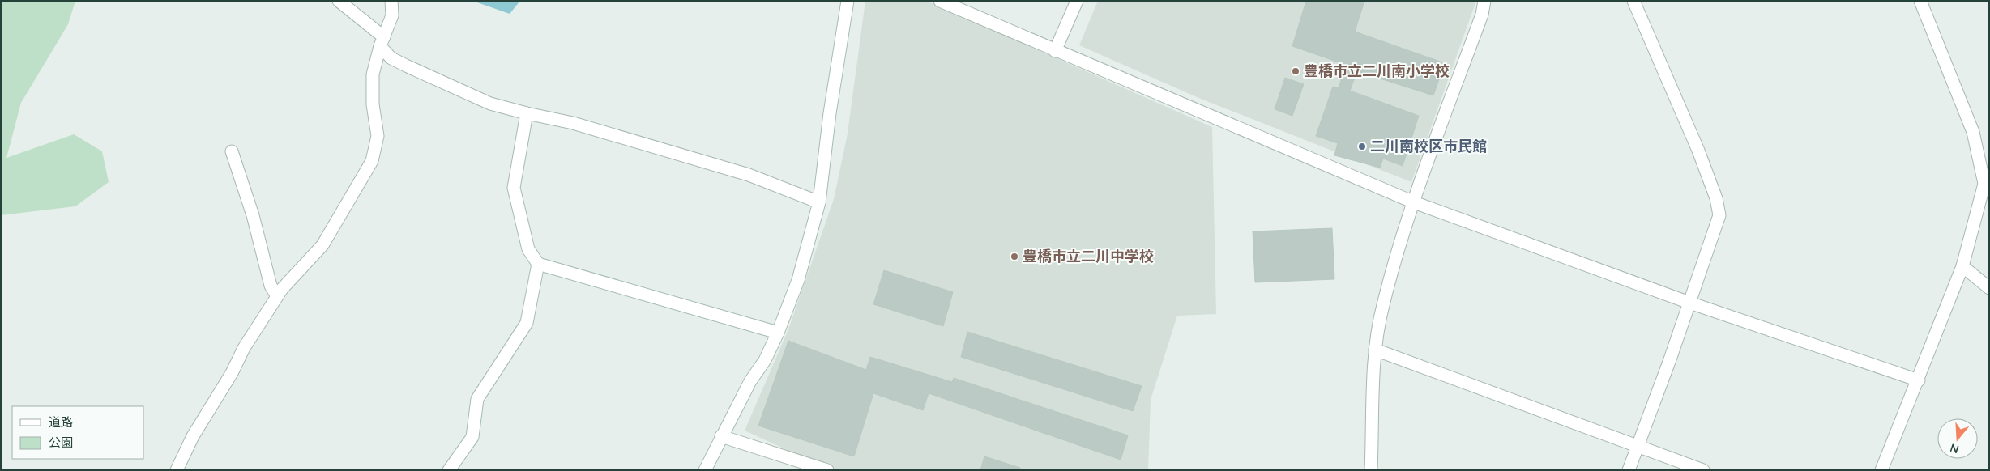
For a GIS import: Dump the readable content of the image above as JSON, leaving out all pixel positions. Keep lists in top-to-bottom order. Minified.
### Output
{"places":["豊橋市立二川南小学校","二川南校区市民館","豊橋市立二川中学校"],"legend":["道路","公園"],"north":"bottom"}
